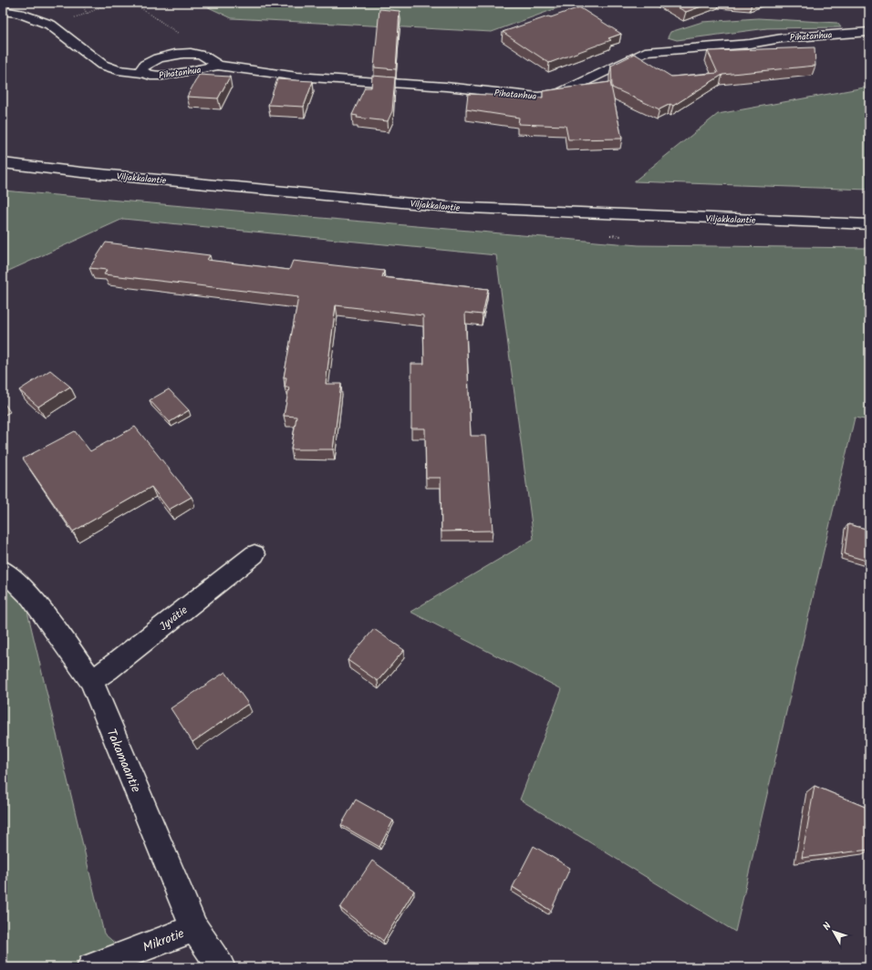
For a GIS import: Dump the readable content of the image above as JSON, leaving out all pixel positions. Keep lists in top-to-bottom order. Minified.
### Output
{"streets":{"street":["Pihatanhua","Viljakkalantie","Jyvätie","Takamaantie","Mikrotie"]},"crossings":[["Jyvätie","Takamaantie"],["Takamaantie","Mikrotie"]],"north":"top left"}
